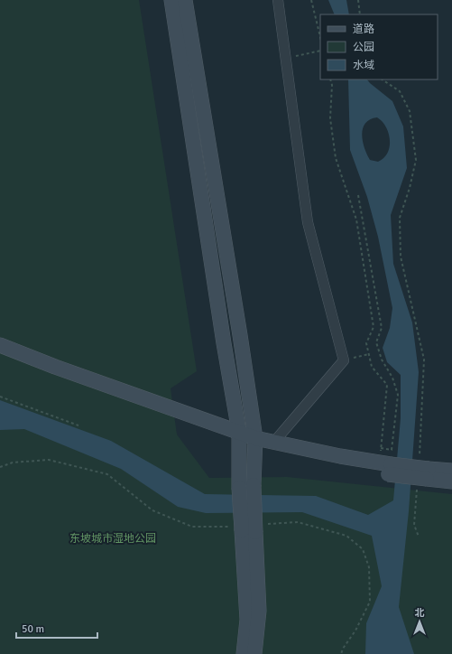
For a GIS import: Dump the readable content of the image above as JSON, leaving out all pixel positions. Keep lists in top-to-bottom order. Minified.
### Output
{"parks":["东坡城市湿地公园"],"legend":["道路","公园","水域"],"scale_bar":"50 m","north":"top"}
